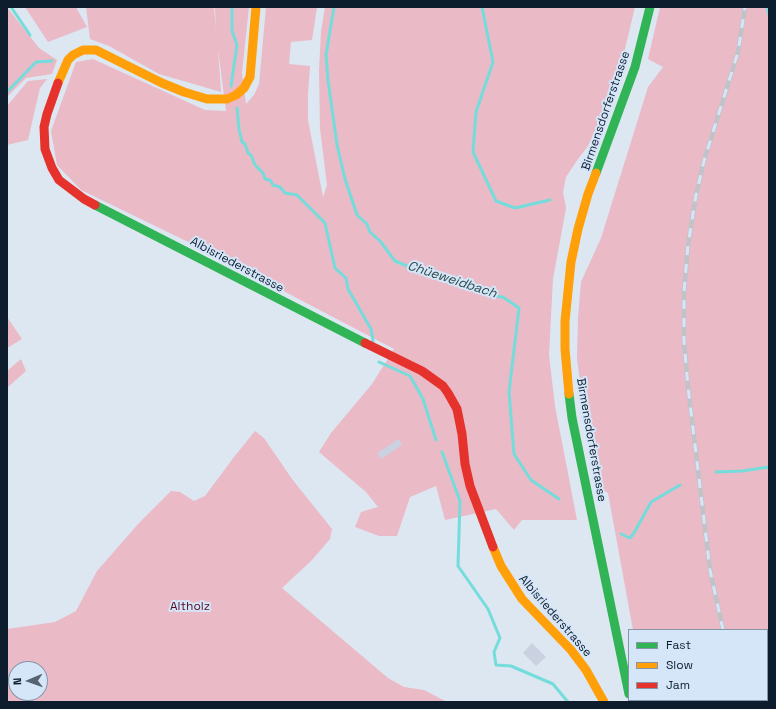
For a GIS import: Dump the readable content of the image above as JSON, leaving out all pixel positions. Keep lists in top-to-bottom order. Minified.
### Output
{"streets":{"main road":["Birmensdorferstrasse","Albisriederstrasse"]},"water":["Chüeweidbach"],"parks":["Altholz"],"legend":["Fast","Slow","Jam"],"north":"left"}
